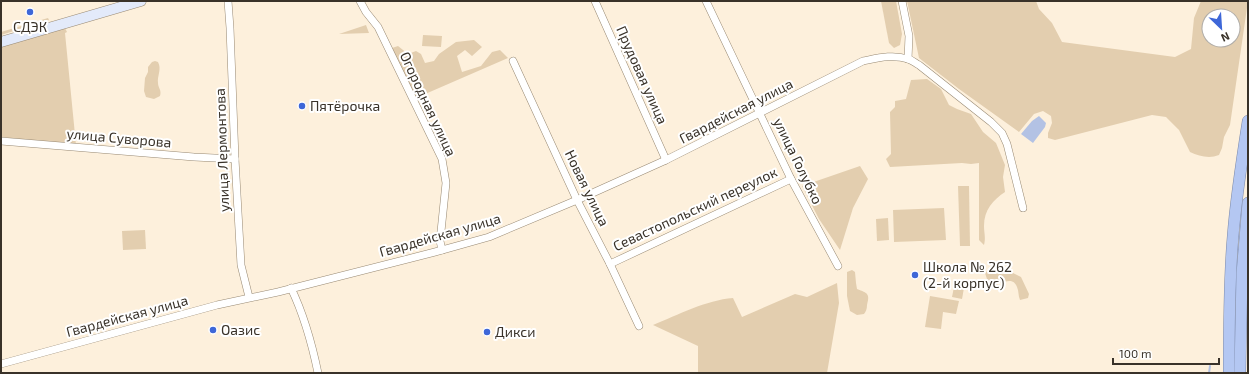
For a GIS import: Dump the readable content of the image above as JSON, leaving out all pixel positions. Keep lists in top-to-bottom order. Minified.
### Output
{"streets":{"street":["Прудовая улица","Огородная улица","Гвардейская улица","улица Суворова","улица Лермонтова","улица Голубко","Новая улица","Севастопольский переулок"]},"crossings":[["Прудовая улица","Гвардейская улица"],["Огородная улица","Гвардейская улица"],["Гвардейская улица","улица Лермонтова"],["Гвардейская улица","улица Голубко"],["Гвардейская улица","Новая улица"],["улица Суворова","улица Лермонтова"],["улица Голубко","Севастопольский переулок"],["Новая улица","Севастопольский переулок"]],"places":["СДЭК","Пятёрочка","Школа № 262 (2-й корпус)","Оазис","Дикси"],"scale_bar":"100 m","north":"bottom right"}
